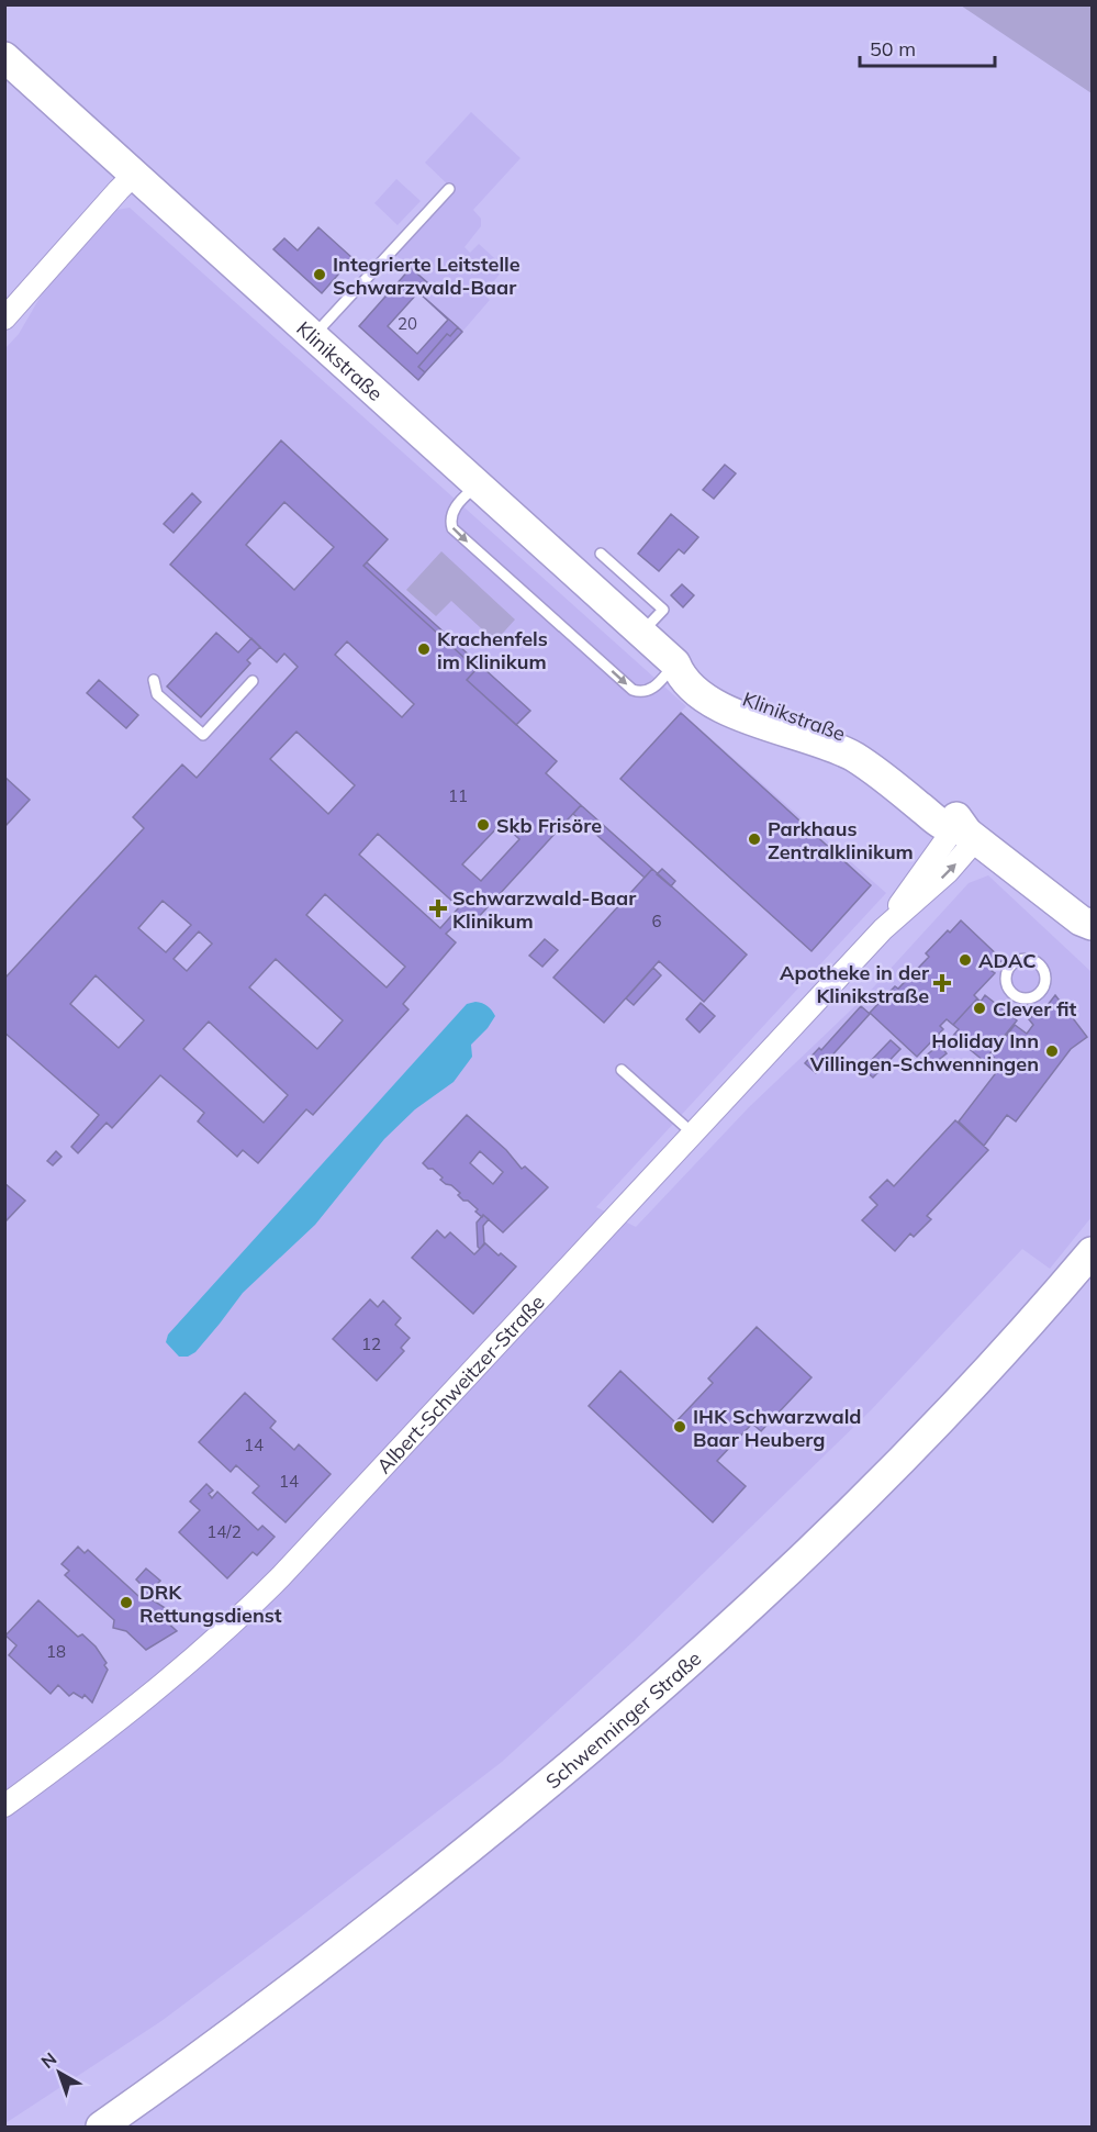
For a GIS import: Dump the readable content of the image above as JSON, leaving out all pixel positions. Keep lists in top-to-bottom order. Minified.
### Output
{"streets":{"street":["Klinikstraße","Albert-Schweitzer-Straße","Schwenninger Straße"]},"crossings":[["Klinikstraße","Albert-Schweitzer-Straße"]],"places":{"other":["Integrierte Leitstelle Schwarzwald-Baar","Krachenfels im Klinikum","Skb Frisöre","Parkhaus Zentralklinikum","ADAC","Clever fit","Holiday Inn Villingen-Schwenningen","IHK Schwarzwald Baar Heuberg","DRK Rettungsdienst"],"health":["Schwarzwald-Baar Klinikum","Apotheke in der Klinikstraße"]},"house_numbers":["20","11","6","12","14","14","14/2","18"],"scale_bar":"50 m","north":"top left"}
